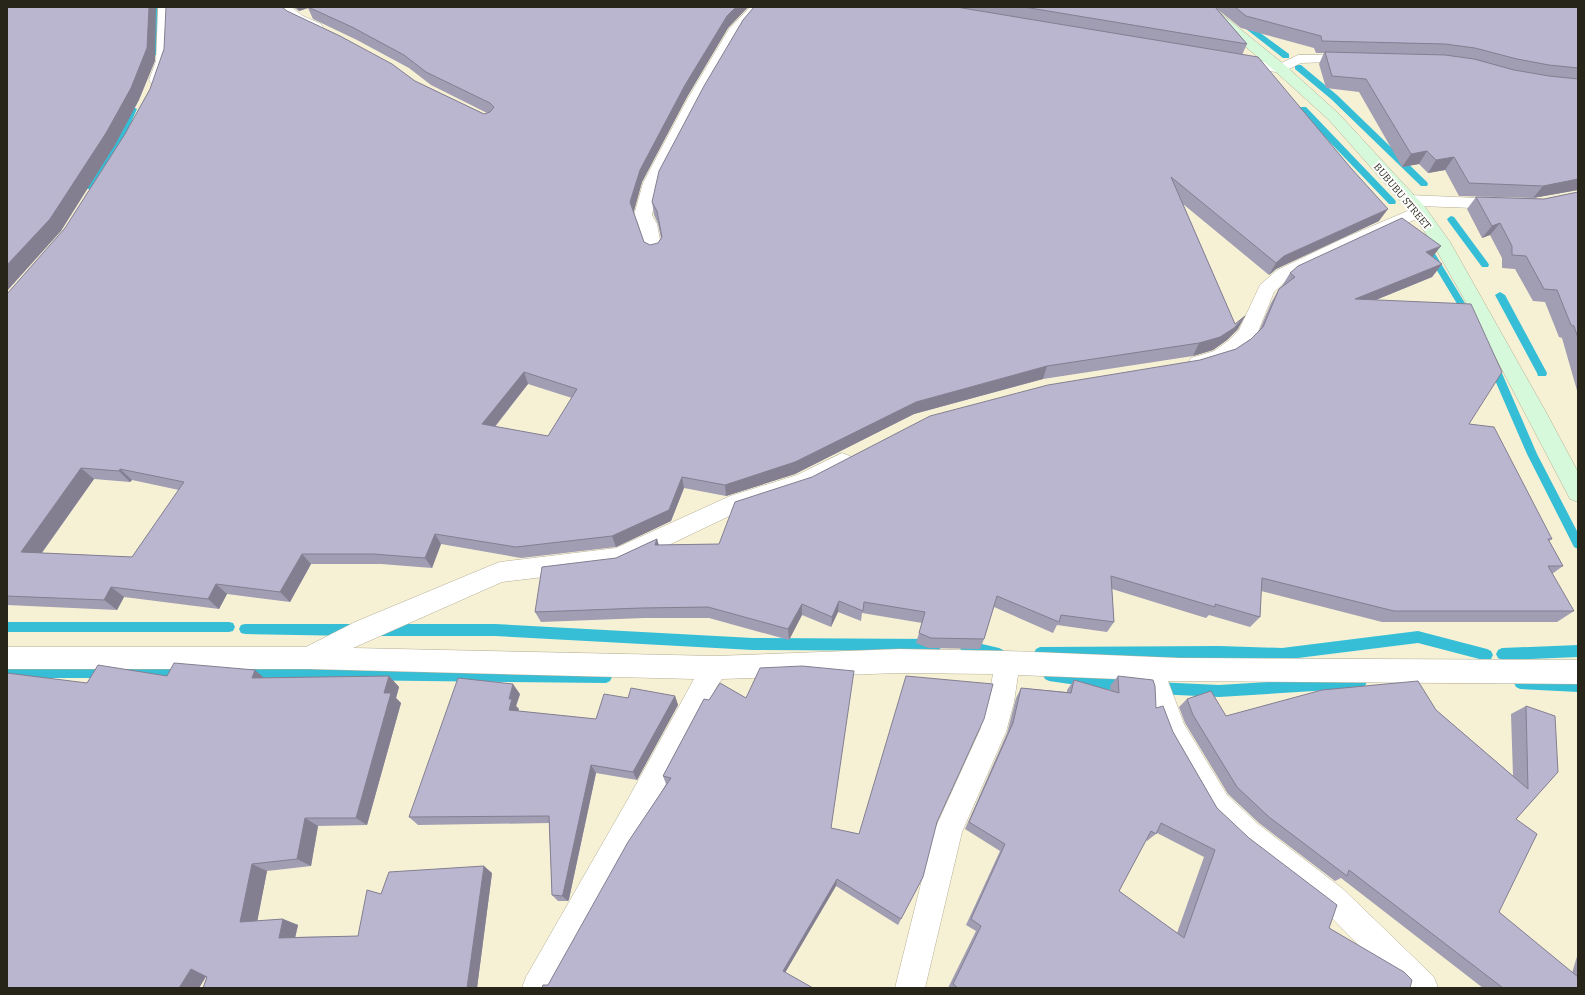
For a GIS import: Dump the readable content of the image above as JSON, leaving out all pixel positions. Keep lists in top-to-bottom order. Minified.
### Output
{"streets":{"street":["BUBUBU STREET"]}}
